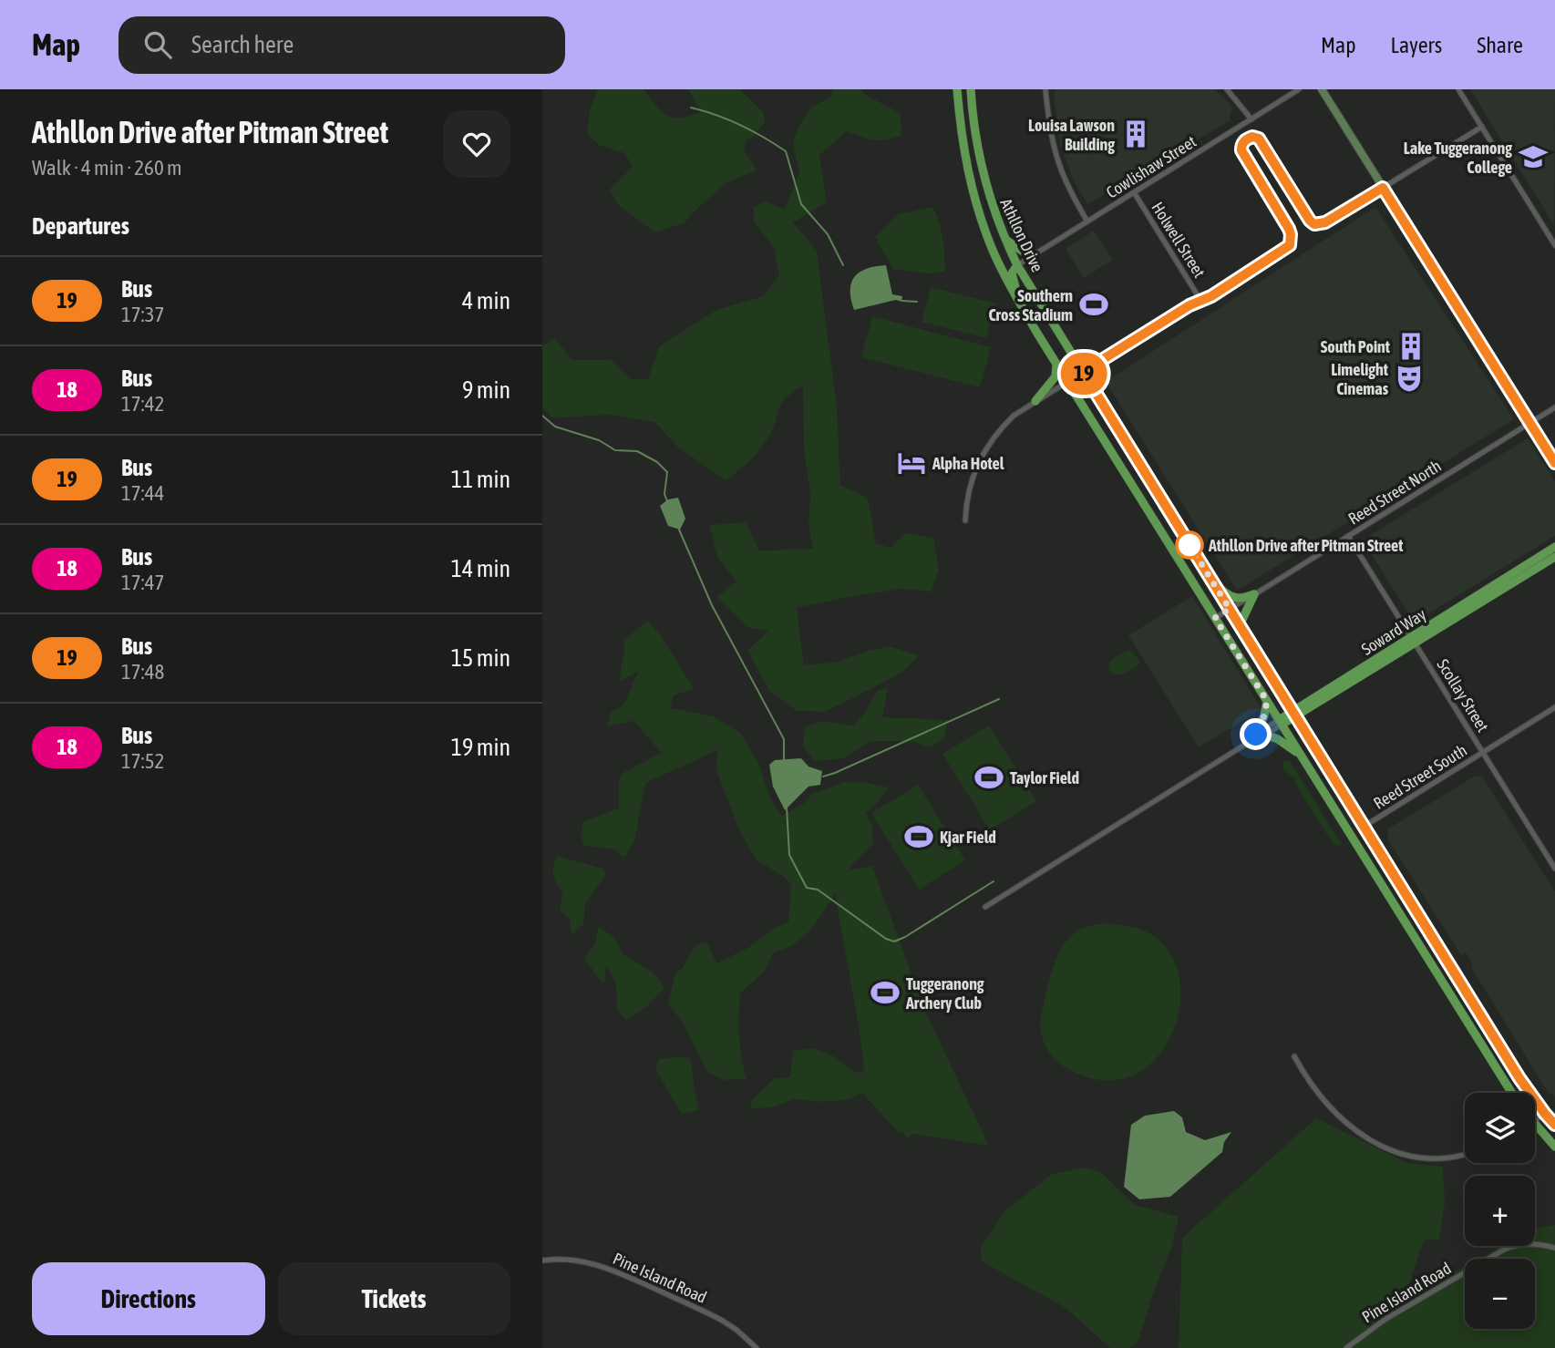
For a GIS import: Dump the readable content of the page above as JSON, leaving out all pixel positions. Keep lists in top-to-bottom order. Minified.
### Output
{"streets":{"main road":["Athllon Drive","Soward Way"],"street":["Cowlishaw Street","Holwell Street","Reed Street North","Scollay Street","Reed Street South","Pine Island Road"]},"crossings":[["Cowlishaw Street","Athllon Drive"],["Cowlishaw Street","Holwell Street"],["Athllon Drive","Holwell Street"],["Athllon Drive","Reed Street North"],["Athllon Drive","Soward Way"],["Athllon Drive","Reed Street South"],["Reed Street North","Scollay Street"],["Soward Way","Scollay Street"],["Scollay Street","Reed Street South"]],"places":{"building":["Louisa Lawson Building","South Point"],"school or university":["Lake Tuggeranong College"],"sports":["Southern Cross Stadium","Taylor Field","Kjar Field","Tuggeranong Archery Club"],"theatre":["Limelight Cinemas"],"hotel":["Alpha Hotel"],"other":["Athllon Drive after Pitman Street"]},"lines":["bus line 19"],"page":{"header":"Map","search":"Search here","nav":["Map","Layers","Share"],"heading":[["Athllon Drive after Pitman Street","Walk · 4 min · 260 m"],"Departures"],"on_map":"19","list":[{"mark":"19","name":"Bus","note":"17:37","value":"4 min"},{"mark":"18","name":"Bus","note":"17:42","value":"9 min"},{"mark":"19","name":"Bus","note":"17:44","value":"11 min"},{"mark":"18","name":"Bus","note":"17:47","value":"14 min"},{"mark":"19","name":"Bus","note":"17:48","value":"15 min"},{"mark":"18","name":"Bus","note":"17:52","value":"19 min"}],"map_buttons":["+","−"],"buttons":["Directions","Tickets"]}}
